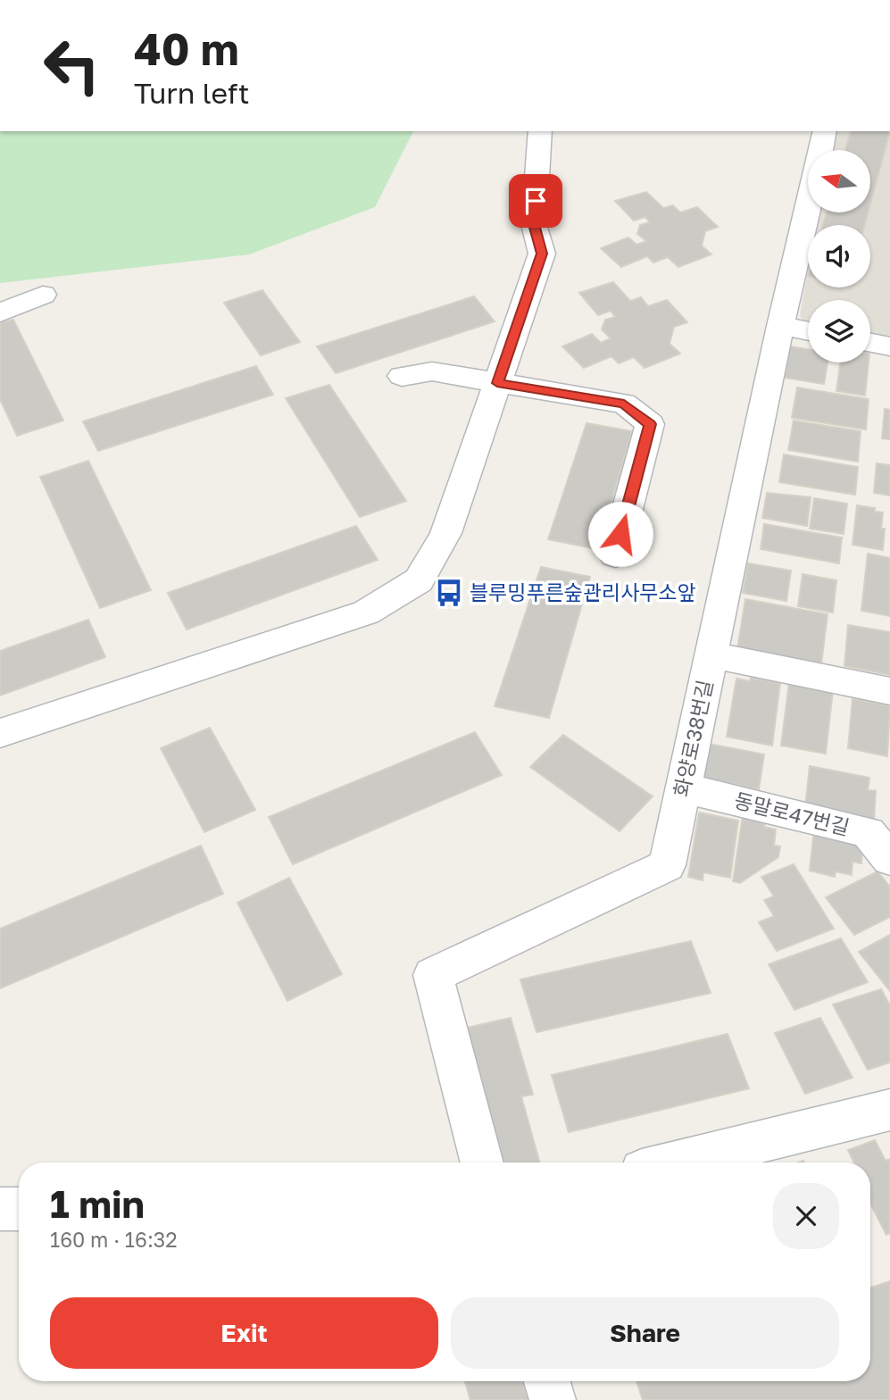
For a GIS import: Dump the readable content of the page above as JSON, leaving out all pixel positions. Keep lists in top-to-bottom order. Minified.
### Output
{"streets":{"street":["화양로38번길","동말로47번길"]},"crossings":[["화양로38번길","동말로47번길"]],"places":{"bus stop":["블루밍푸른숲관리사무소앞"]},"north":"left","page":{"turn":["40 m","Turn left"],"heading":["1 min","160 m · 16:32"],"buttons":["Exit","Share"]}}
